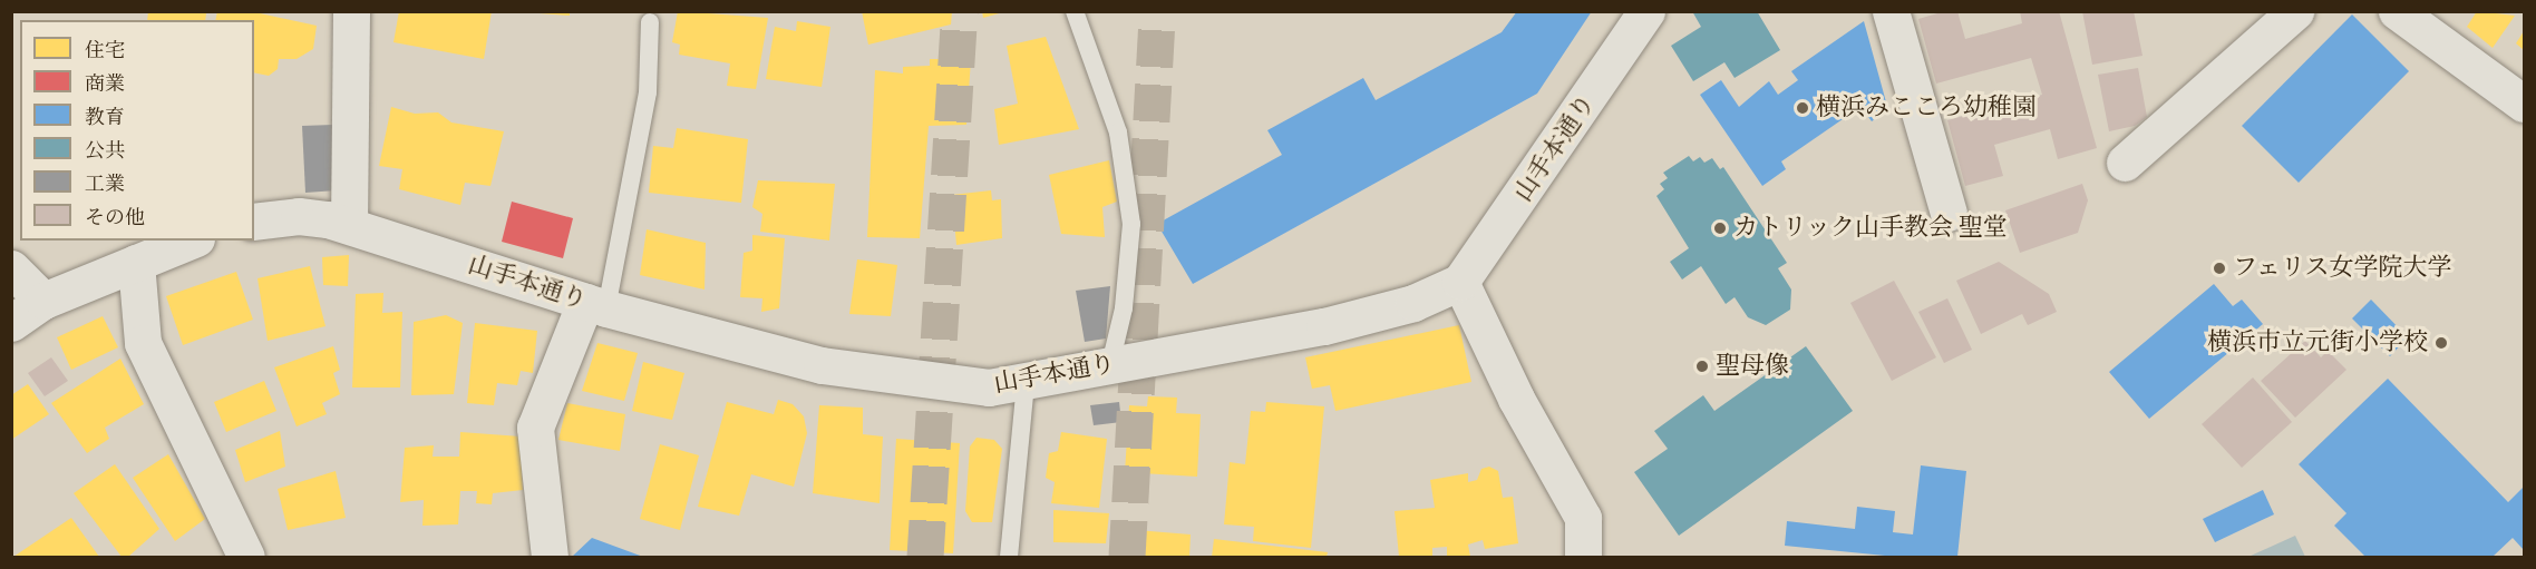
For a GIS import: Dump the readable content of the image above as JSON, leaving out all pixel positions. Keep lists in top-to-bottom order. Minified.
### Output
{"streets":{"street":["山手本通り"]},"places":["横浜みこころ幼稚園","カトリック山手教会 聖堂","フェリス女学院大学","横浜市立元街小学校","聖母像"],"legend":["住宅","商業","教育","公共","工業","その他"]}
